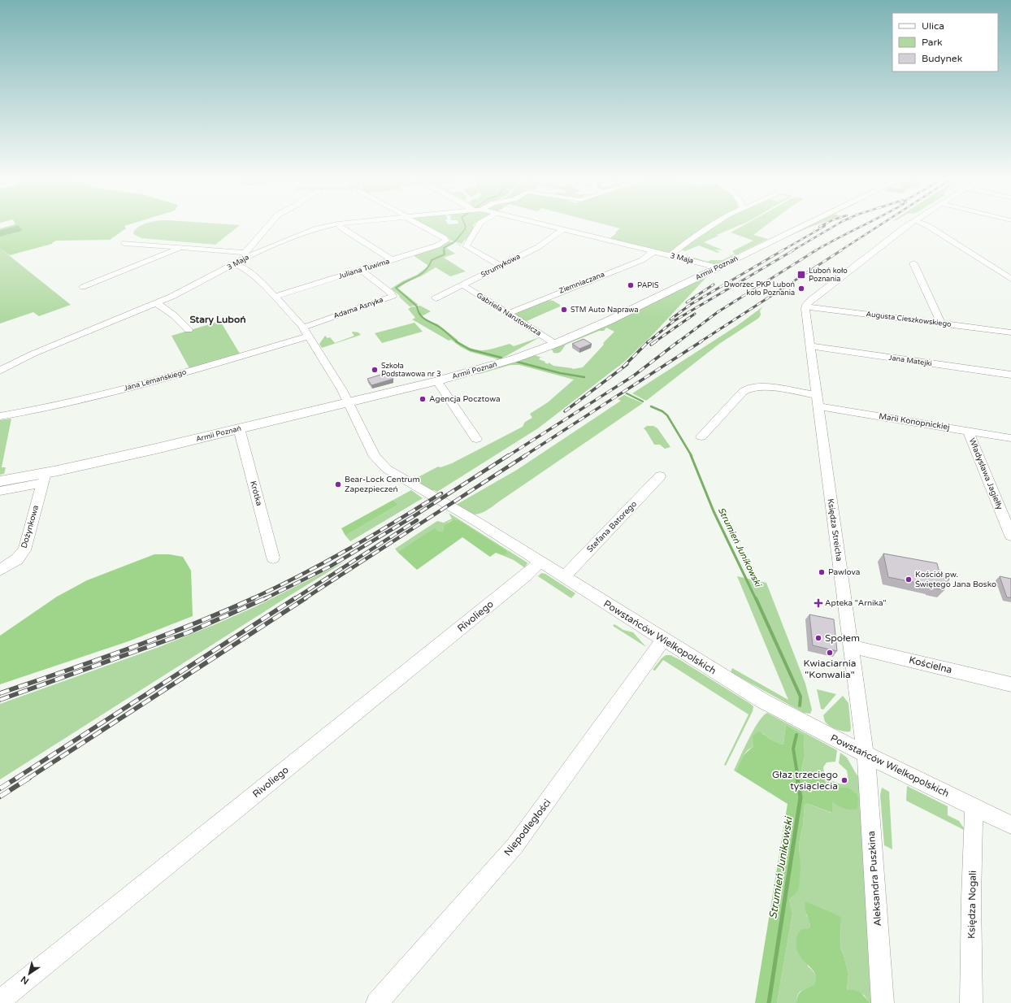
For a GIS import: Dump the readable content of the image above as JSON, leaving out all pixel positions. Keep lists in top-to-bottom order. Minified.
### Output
{"streets":{"main road":["Armii Poznań"],"street":["3 Maja","Strumykowa","Juliana Tuwima","Ziemniaczana","Adama Asnyka","Gabriela Narutowicza","Augusta Cieszkowskiego","Jana Matejki","Jana Lemańskiego","Marii Konopnickiej","Władysława Jagiełły","Krótka","Dożynkowa","Stefana Batorego","Księdza Streicha","Rivoliego","Powstańców Wielkopolskich","Kościelna","Niepodległości","Aleksandra Puszkina","Księdza Nogali"]},"crossings":[["3 Maja","Strumykowa"],["3 Maja","Armii Poznań"],["3 Maja","Ziemniaczana"],["3 Maja","Powstańców Wielkopolskich"],["Strumykowa","Gabriela Narutowicza"],["Armii Poznań","Gabriela Narutowicza"],["Armii Poznań","Krótka"],["Armii Poznań","Dożynkowa"],["Armii Poznań","Powstańców Wielkopolskich"],["Juliana Tuwima","Adama Asnyka"],["Juliana Tuwima","Powstańców Wielkopolskich"],["Ziemniaczana","Gabriela Narutowicza"],["Adama Asnyka","Powstańców Wielkopolskich"],["Augusta Cieszkowskiego","Księdza Streicha"],["Jana Matejki","Księdza Streicha"],["Jana Lemańskiego","Powstańców Wielkopolskich"],["Marii Konopnickiej","Władysława Jagiełły"],["Marii Konopnickiej","Księdza Streicha"],["Stefana Batorego","Powstańców Wielkopolskich"],["Księdza Streicha","Powstańców Wielkopolskich"],["Księdza Streicha","Kościelna"],["Księdza Streicha","Aleksandra Puszkina"],["Rivoliego","Powstańców Wielkopolskich"],["Powstańców Wielkopolskich","Niepodległości"],["Powstańców Wielkopolskich","Aleksandra Puszkina"],["Powstańców Wielkopolskich","Księdza Nogali"]],"districts":["Stary Luboń"],"water":["Strumień Junikowski"],"places":{"transit":["Luboń koło Poznania"],"other":["PAPIS","Dworzec PKP Luboń koło Poznania","STM Auto Naprawa","Szkoła Podstawowa nr 3","Agencja Pocztowa","Bear-Lock Centrum Zapezpieczeń","Pawlova","Kościół pw. Świętego Jana Bosko","Społem","Kwiaciarnia \"Konwalia\"","Głaz trzeciego tysiąclecia"],"health":["Apteka \"Arnika\""]},"legend":["Ulica","Park","Budynek"],"north":"bottom left"}
